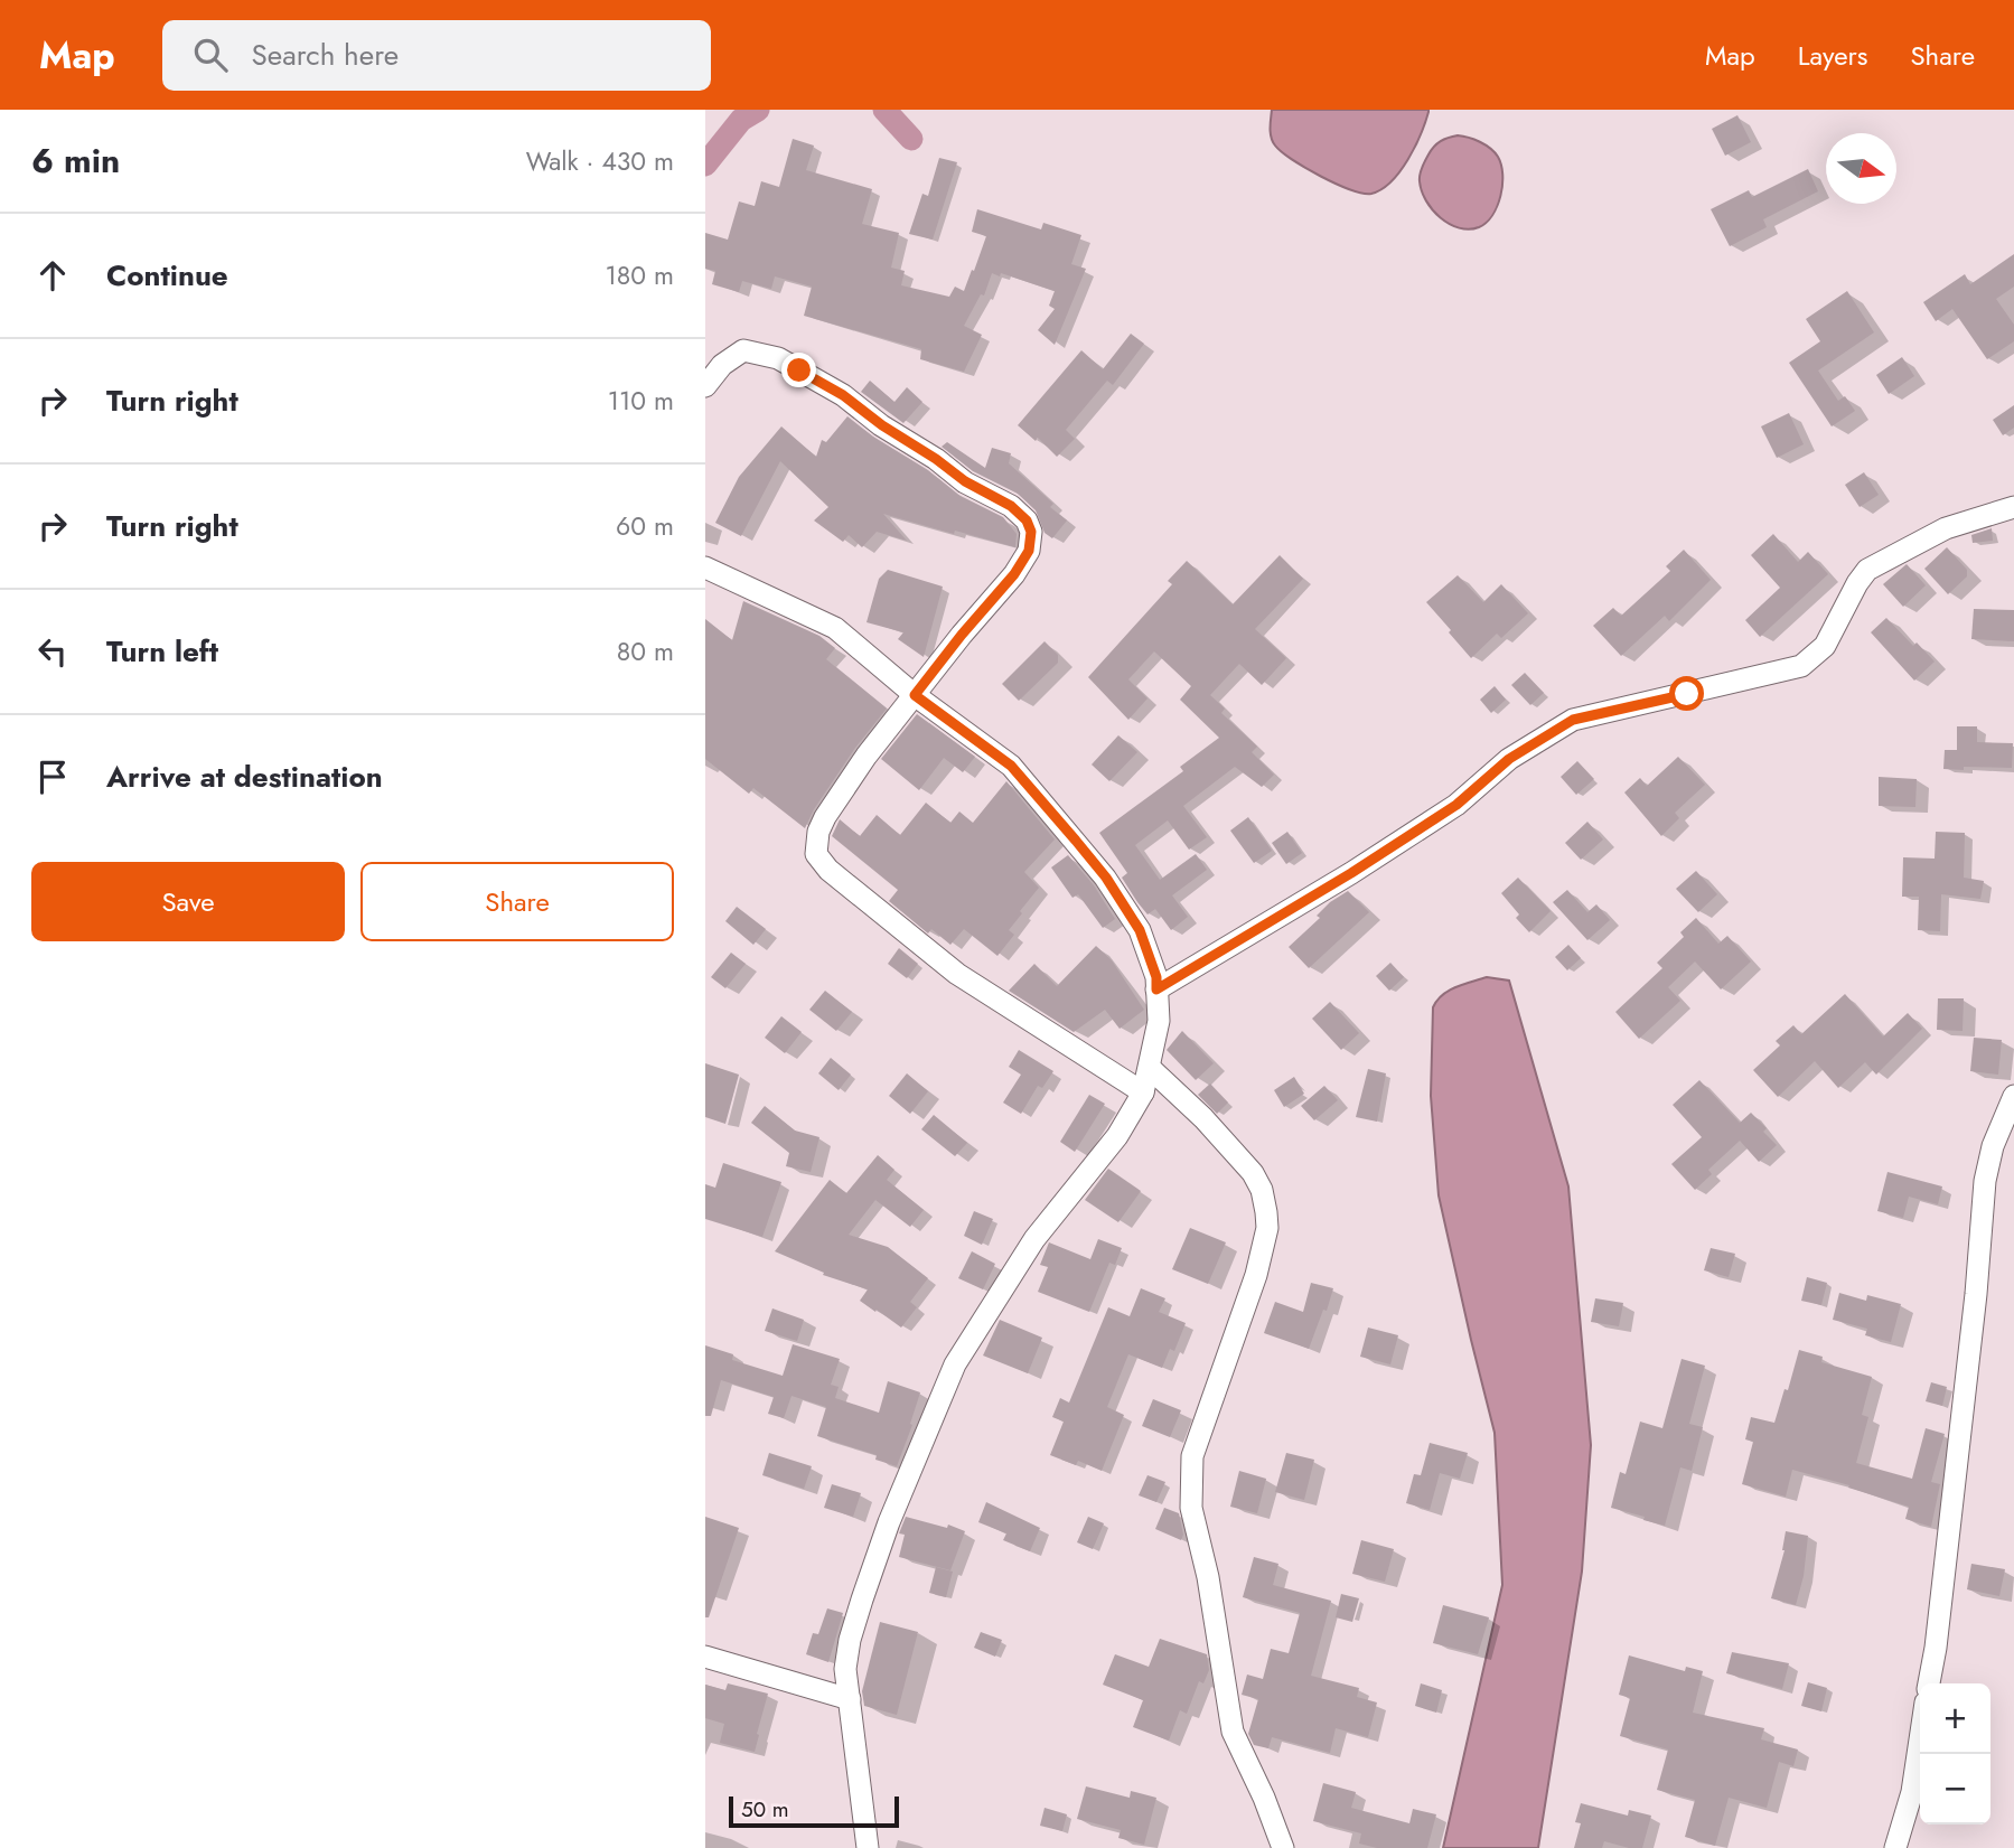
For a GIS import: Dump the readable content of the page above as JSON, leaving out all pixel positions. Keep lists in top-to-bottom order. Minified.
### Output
{"scale_bar":"50 m","north":"right","page":{"header":"Map","search":"Search here","nav":["Map","Layers","Share"],"heading":["6 min","Walk · 430 m"],"list":[["Continue","180 m"],["Turn right","110 m"],["Turn right","60 m"],["Turn left","80 m"],"Arrive at destination"],"buttons":["Save","Share"],"map_buttons":["+","−"],"scale":"50 m"}}
